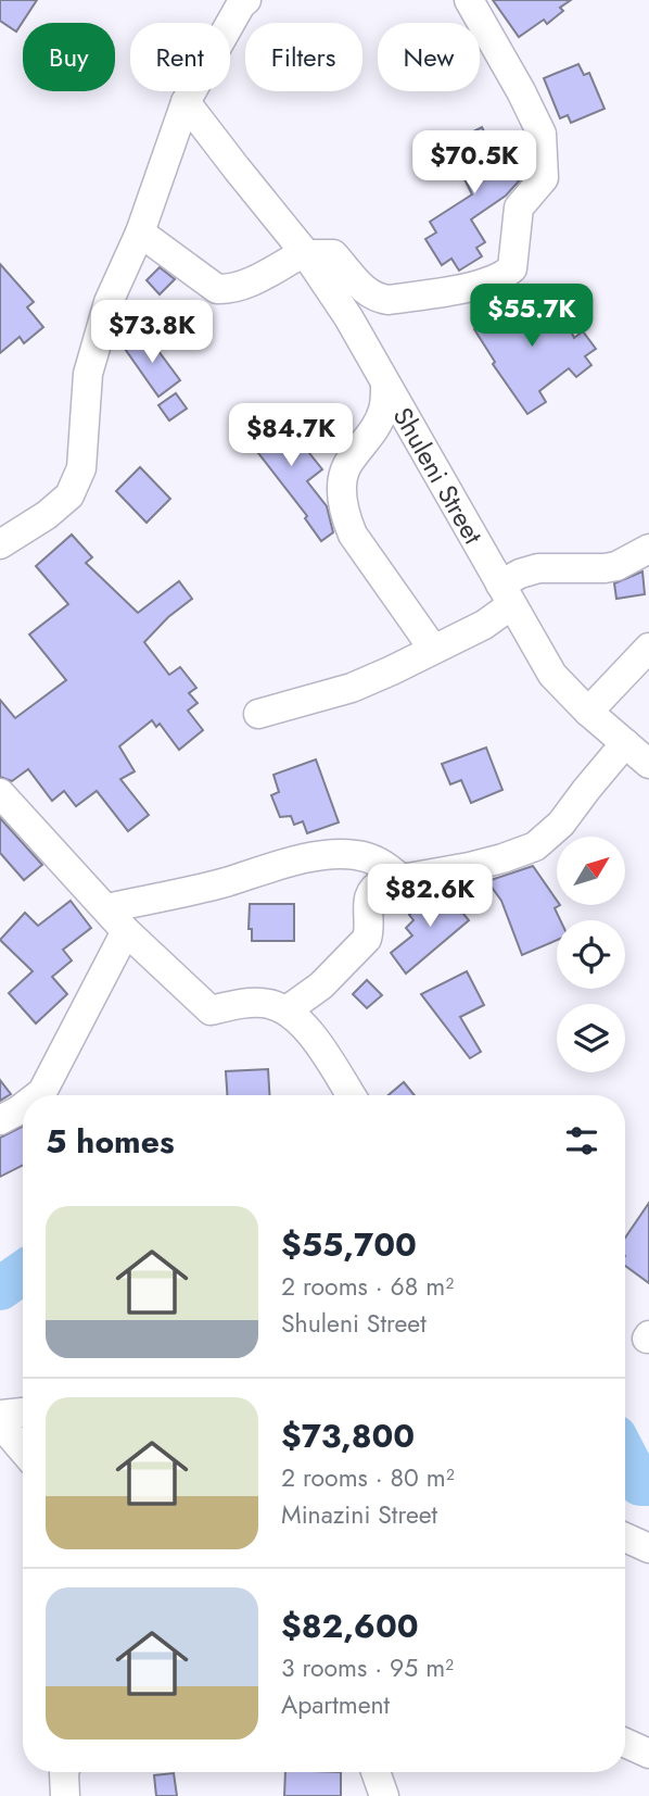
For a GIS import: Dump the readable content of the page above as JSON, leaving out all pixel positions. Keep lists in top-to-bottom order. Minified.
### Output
{"streets":{"street":["Shuleni Street"]},"north":"top right","page":{"chip":["Buy","Rent","Filters","New"],"price":["$70.5K","$55.7K","$73.8K","$84.7K","$82.6K"],"heading":"5 homes","list":[{"name":"$55,700","note":"2 rooms · 68 m² · Shuleni Street"},{"name":"$73,800","note":"2 rooms · 80 m² · Minazini Street"},{"name":"$82,600","note":"3 rooms · 95 m² · Apartment"}]}}
